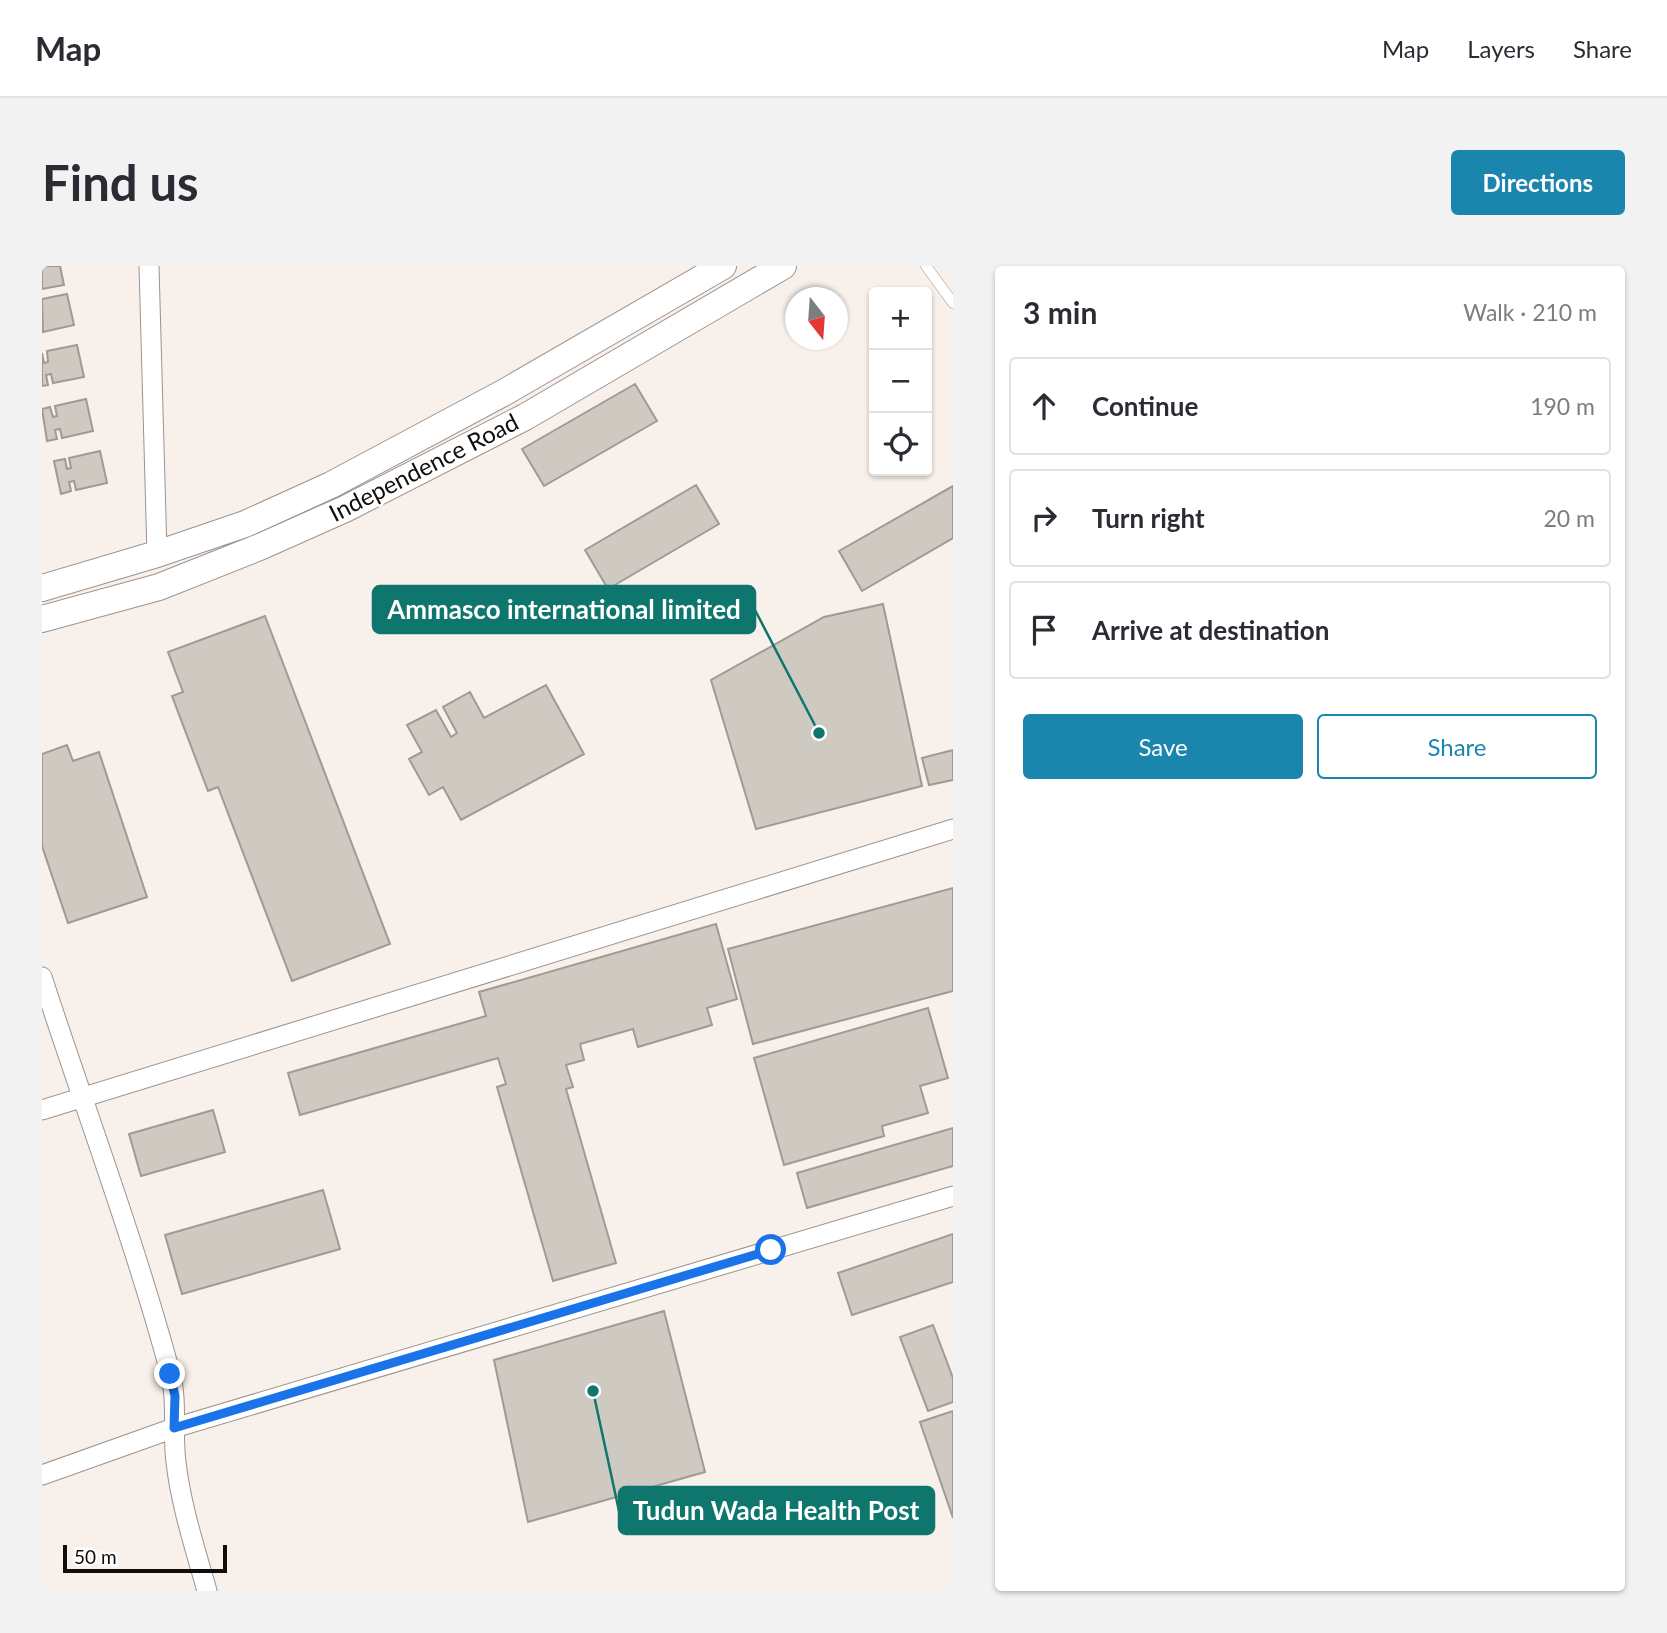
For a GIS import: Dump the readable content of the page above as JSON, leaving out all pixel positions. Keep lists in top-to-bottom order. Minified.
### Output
{"streets":{"main road":["Independence Road"]},"places":["Ammasco international limited","Tudun Wada Health Post"],"scale_bar":"50 m","north":"bottom","page":{"header":"Map","nav":["Map","Layers","Share"],"buttons":["Directions",["Save","Share"]],"title":"Find us","heading":["3 min","Walk · 210 m"],"map_buttons":["+","−"],"list":[["Continue","190 m"],["Turn right","20 m"],"Arrive at destination"],"scale":"50 m"}}
